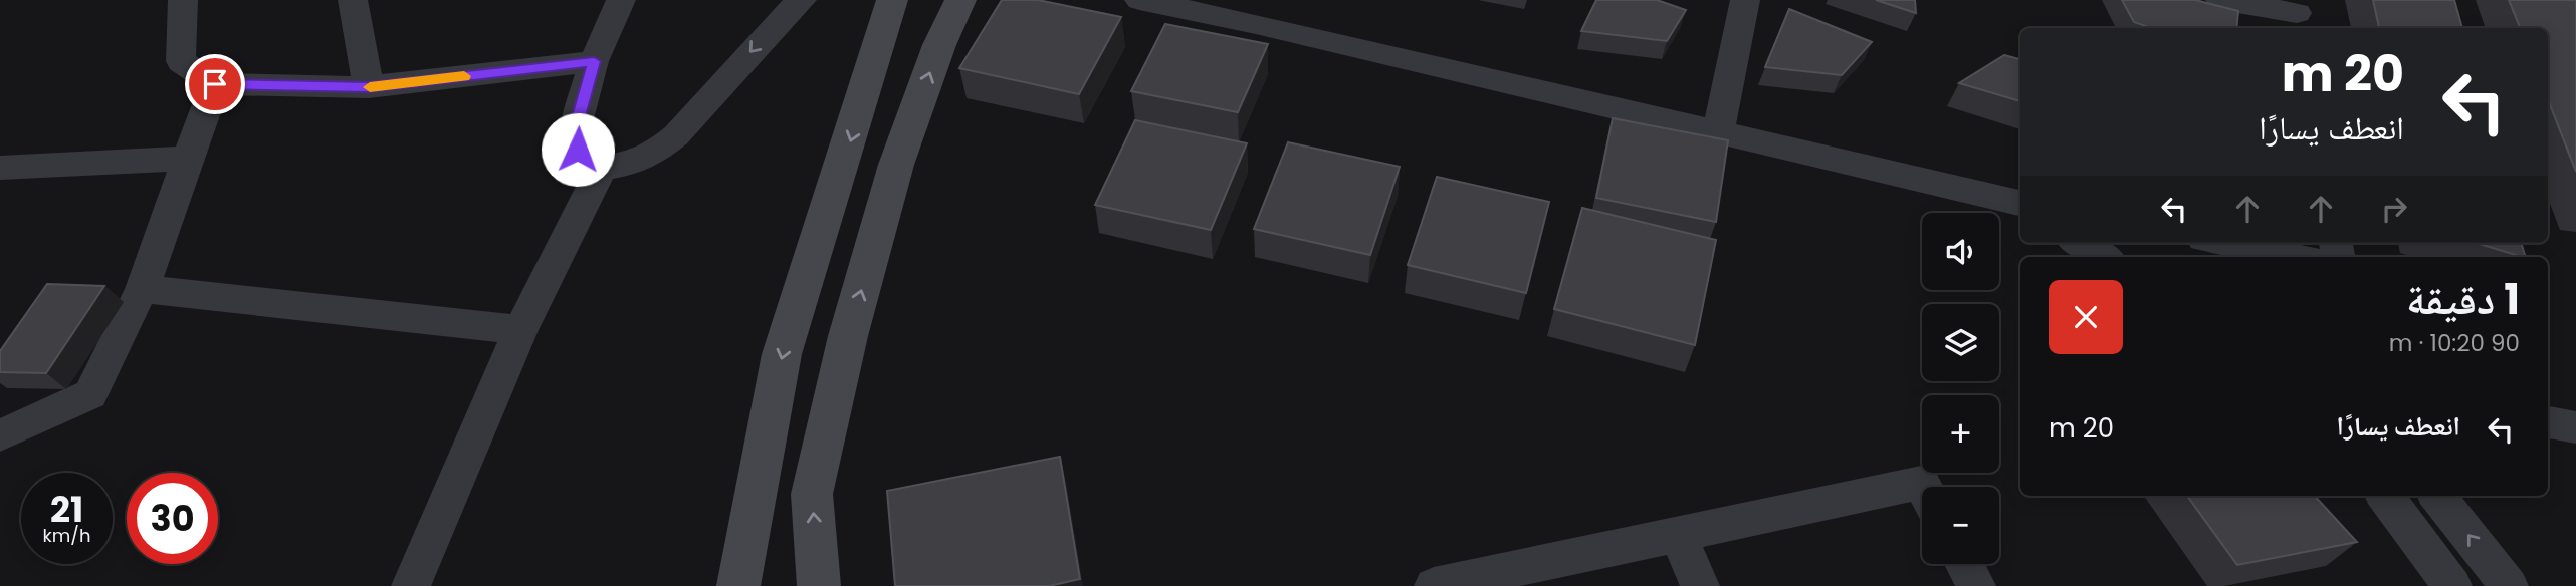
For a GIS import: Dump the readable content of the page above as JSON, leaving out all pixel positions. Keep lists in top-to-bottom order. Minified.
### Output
{"page":{"turn":["20 m","انعطف يسارًا"],"map_buttons":["+","−"],"heading":["1 دقيقة","90 m · 10:20"],"list":[{"name":"انعطف يسارًا","value":"20 m"}],"speed":"21 km/h","limit":"30"}}
